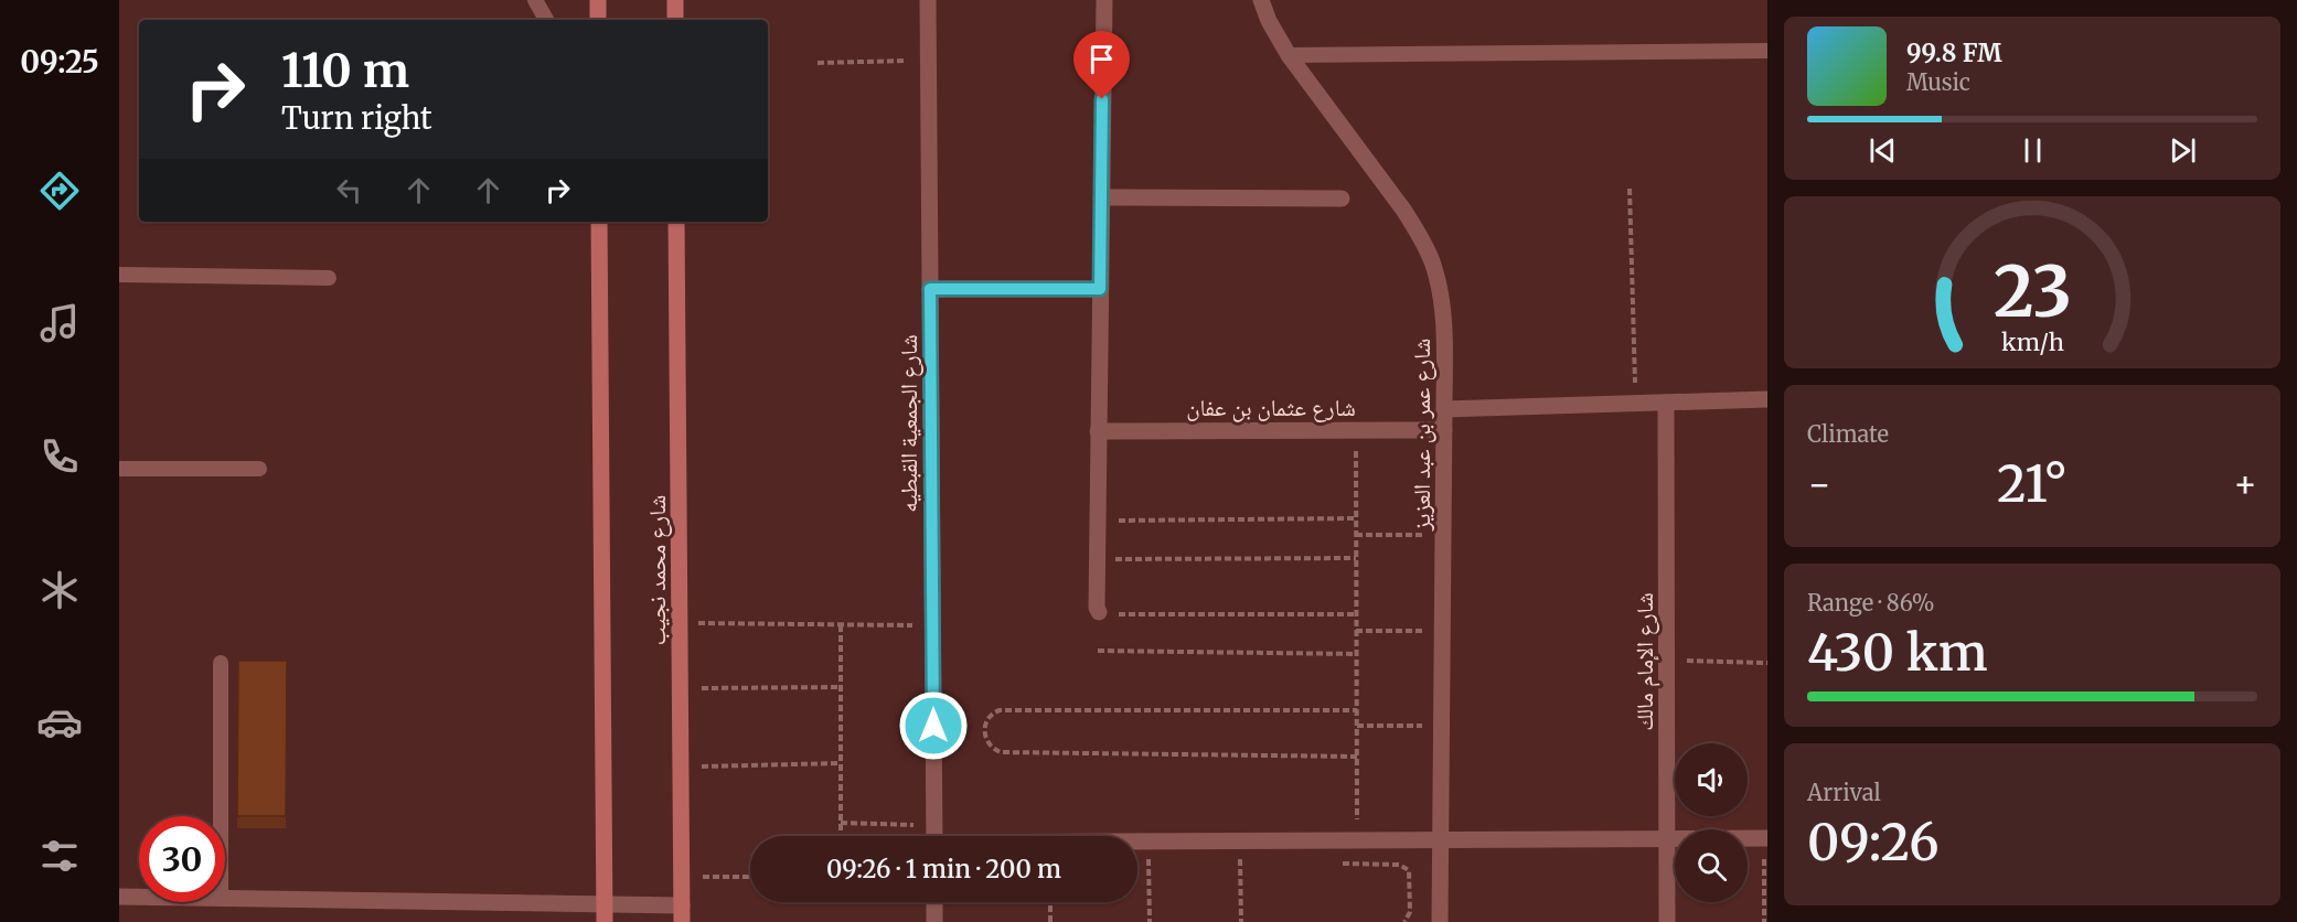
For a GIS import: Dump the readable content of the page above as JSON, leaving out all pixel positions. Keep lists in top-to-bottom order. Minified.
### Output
{"streets":{"street":["شارع عثمان بن عفان","شارع الجمعية القبطيه","شارع عمر بن عبد العزيز","شارع محمد نجيب","شارع الإمام مالك"]},"crossings":[["شارع عثمان بن عفان","شارع عمر بن عبد العزيز"]],"page":{"tabs":"09:25","turn":["110 m","Turn right"],"song":["99.8 FM","Music"],"tile":["Climate",["Range · 86%","430 km"],["Arrival","09:26"]],"heat":["−","21°","+"],"limit":"30","trip":"09:26 · 1 min · 200 m","gauge":["23","km/h"]}}
